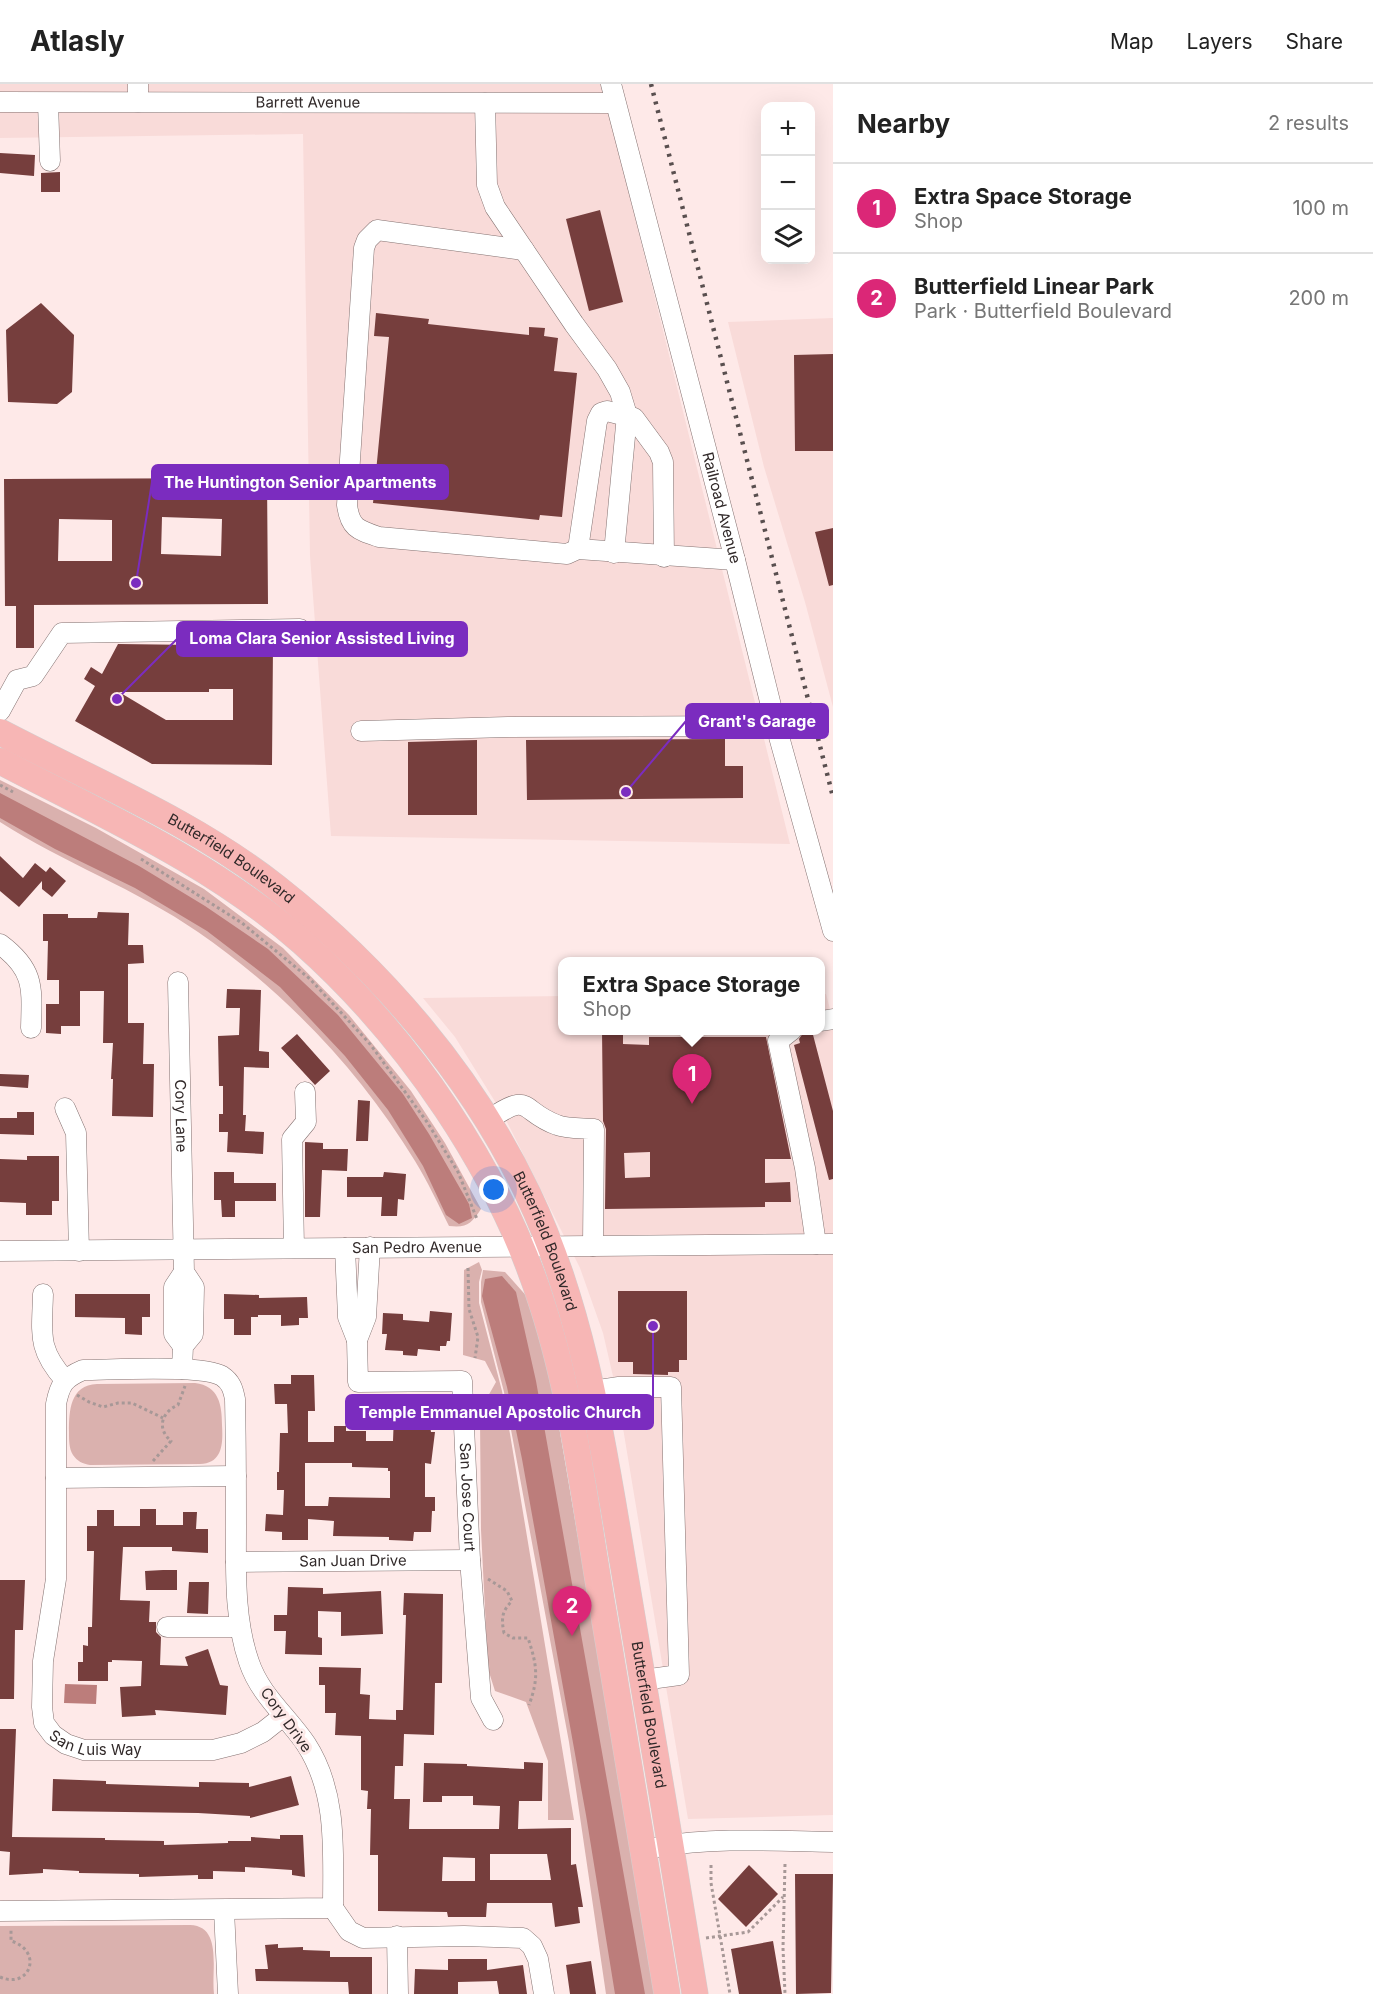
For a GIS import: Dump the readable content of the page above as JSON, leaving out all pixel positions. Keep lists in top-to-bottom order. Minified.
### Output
{"streets":{"main road":["Butterfield Boulevard"],"street":["Barrett Avenue","Railroad Avenue","Cory Lane","San Pedro Avenue","San Jose Court","San Juan Drive","Cory Drive","San Luis Way"]},"crossings":[["Barrett Avenue","Railroad Avenue"],["Butterfield Boulevard","San Pedro Avenue"],["Cory Lane","San Pedro Avenue"],["San Pedro Avenue","San Jose Court"],["San Jose Court","San Juan Drive"],["San Juan Drive","Cory Drive"],["Cory Drive","San Luis Way"]],"places":["The Huntington Senior Apartments","Loma Clara Senior Assisted Living","Grant's Garage","Temple Emmanuel Apostolic Church"],"page":{"header":"Atlasly","nav":["Map","Layers","Share"],"heading":["Nearby","2 results"],"map_buttons":["+","−"],"list":[{"mark":"1","name":"Extra Space Storage","note":"Shop","value":"100 m"},{"mark":"2","name":"Butterfield Linear Park","note":"Park · Butterfield Boulevard","value":"200 m"}],"popup":["Extra Space Storage","Shop"],"pins":["1","2"]}}
